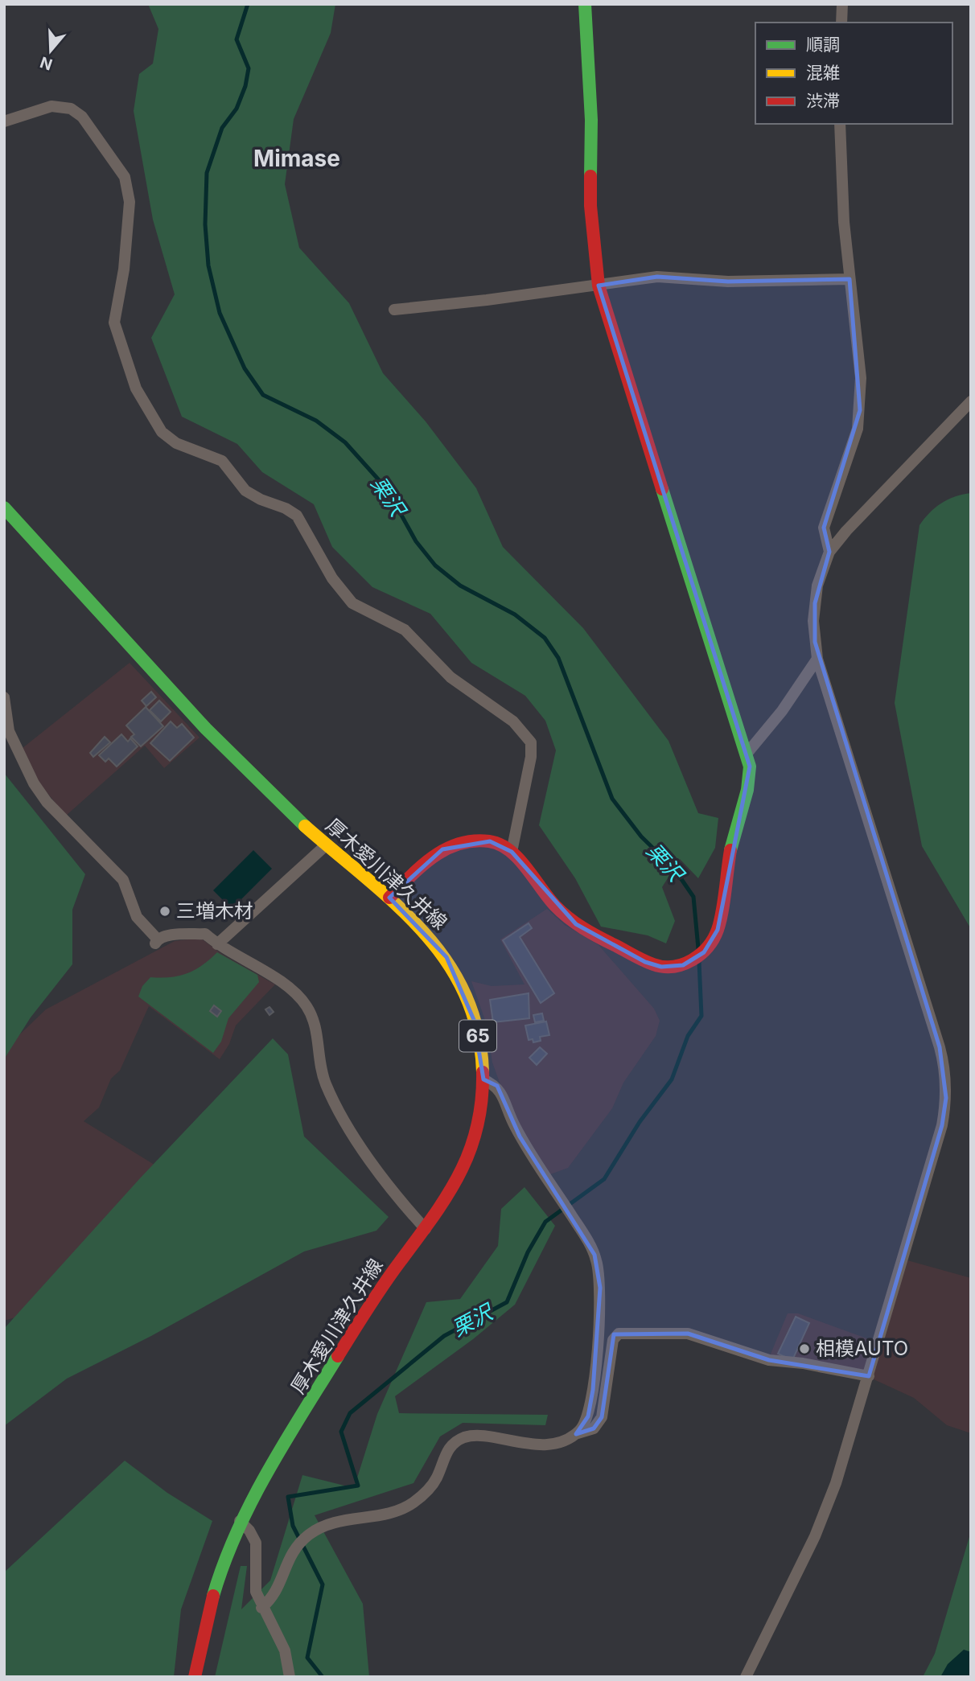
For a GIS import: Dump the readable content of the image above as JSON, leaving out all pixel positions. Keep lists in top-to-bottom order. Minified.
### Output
{"streets":{"main road":["厚木愛川津久井線","65"]},"districts":["Mimase"],"water":["栗沢"],"places":["三増木材","相模AUTO"],"legend":["順調","混雑","渋滞"],"north":"bottom"}
